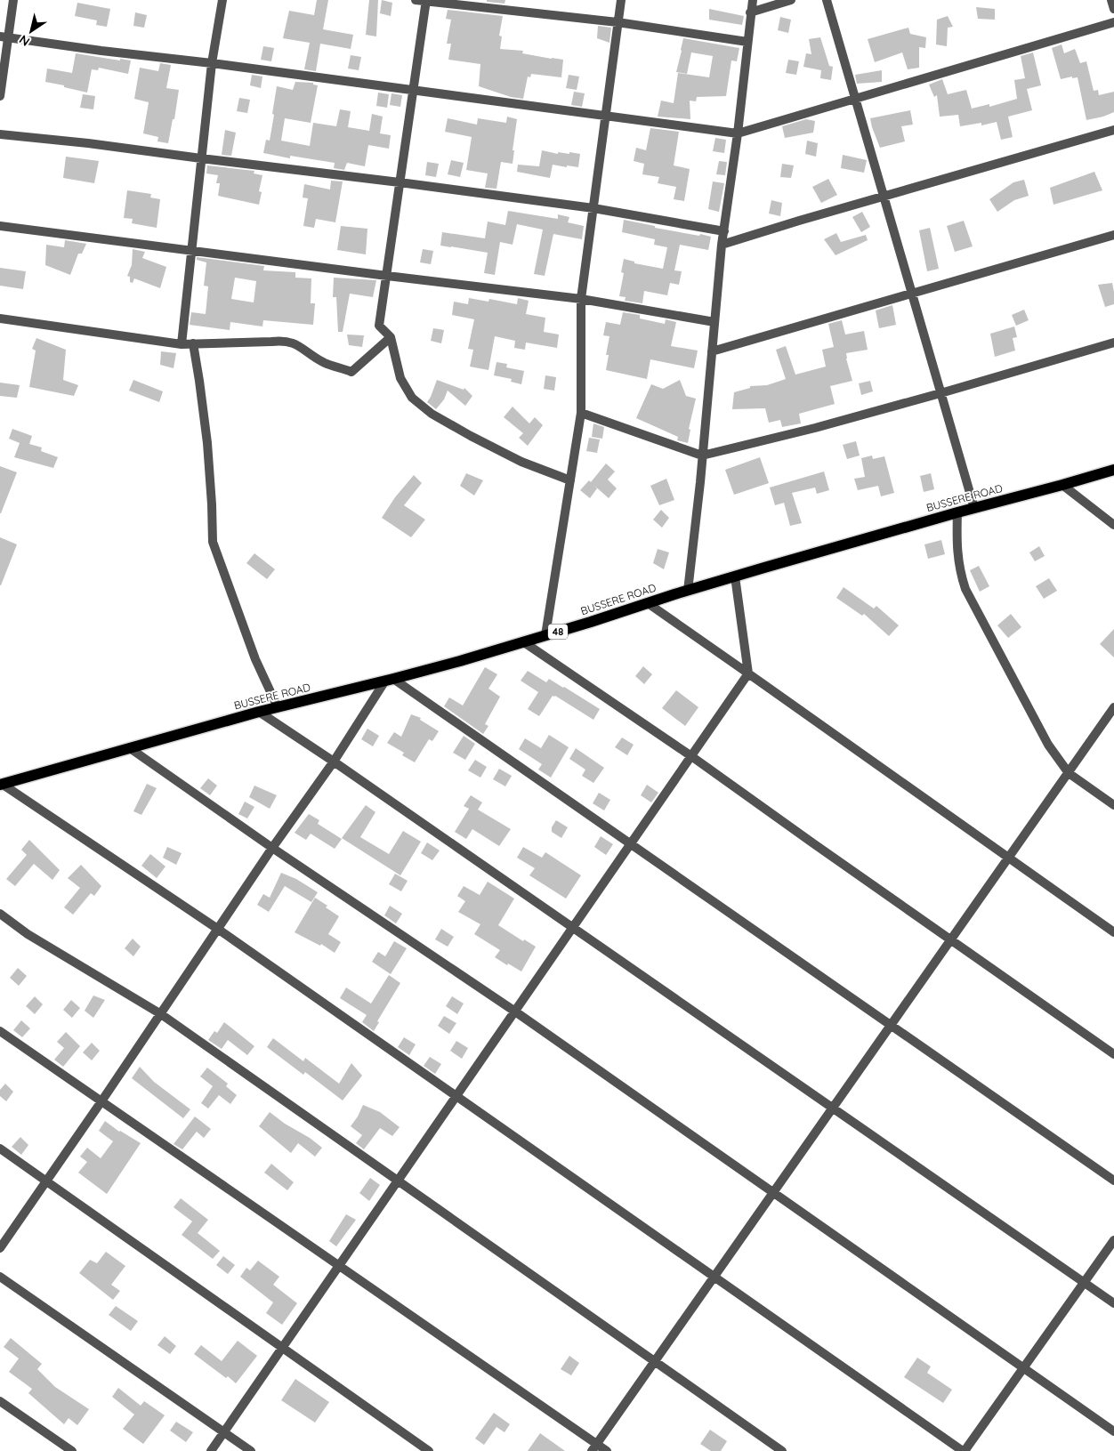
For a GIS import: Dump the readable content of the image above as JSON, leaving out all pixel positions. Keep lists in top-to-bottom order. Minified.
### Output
{"streets":{"main road":["BUSSERE ROAD","48"]},"north":"bottom left"}
